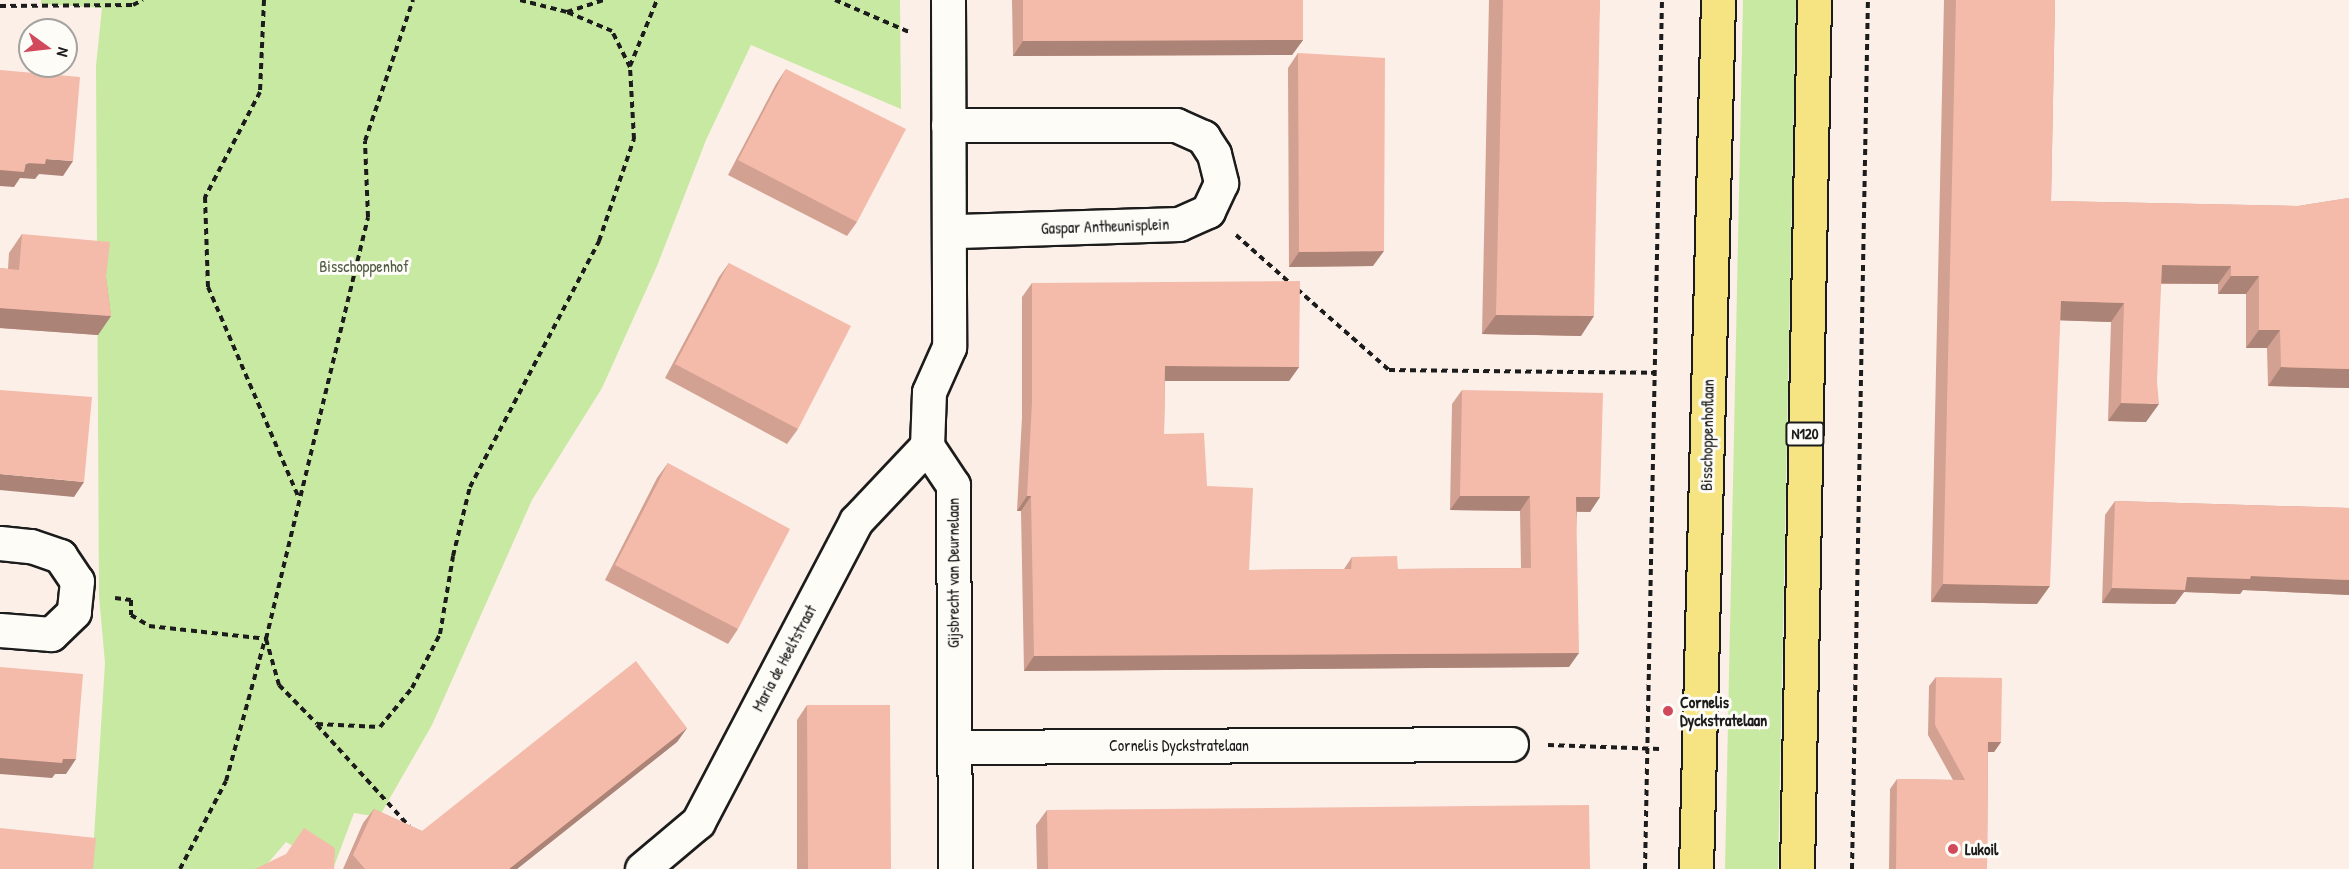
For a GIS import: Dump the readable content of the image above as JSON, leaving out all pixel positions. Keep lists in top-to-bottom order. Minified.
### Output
{"streets":{"main road":["N120","Bisschoppenhoflaan"],"street":["Gaspar Antheunisplein","Gijsbrecht van Deurnelaan","Maria de Heeltstraat","Cornelis Dyckstratelaan"]},"crossings":[["Gijsbrecht van Deurnelaan","Maria de Heeltstraat"],["Gijsbrecht van Deurnelaan","Cornelis Dyckstratelaan"]],"parks":["Bisschoppenhof"],"places":["Cornelis Dyckstratelaan","Lukoil"],"north":"right"}
